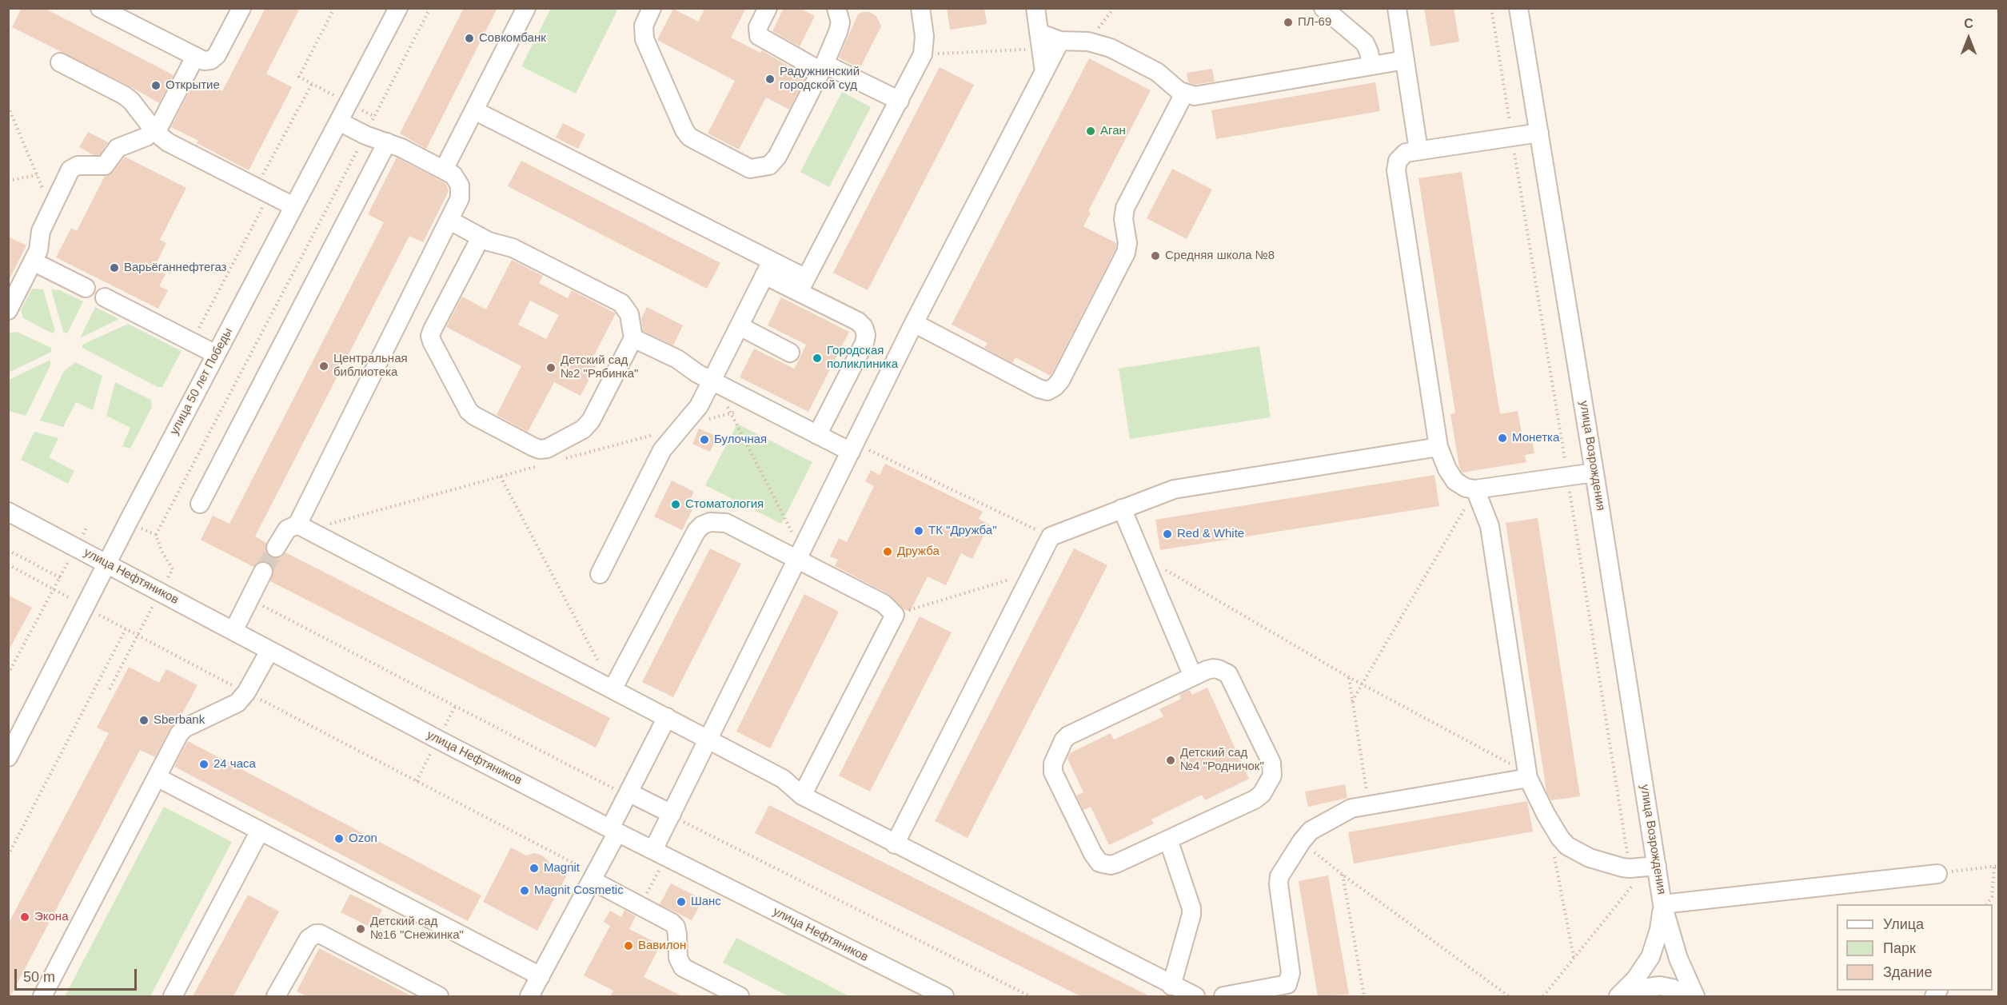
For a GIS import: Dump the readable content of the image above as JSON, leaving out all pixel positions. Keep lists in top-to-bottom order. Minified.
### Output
{"streets":{"street":["улица 50 лет Победы","улица Возрождения","улица Нефтяников"]},"crossings":[["улица 50 лет Победы","улица Нефтяников"]],"places":["ПЛ-69","Совкомбанк","Радужнинский городской суд","Открытие","Аган","Средняя школа №8","Варьёганнефтегаз","Городская поликлиника","Центральная библиотека","Детский сад №2 \"Рябинка\"","Монетка","Булочная","Стоматология","ТК \"Дружба\"","Red & White","Дружба","Sberbank","Детский сад №4 \"Родничок\"","24 часа","Ozon","Magnit","Magnit Cosmetic","Шанс","Экона","Детский сад №16 \"Снежинка\"","Вавилон"],"legend":["Улица","Парк","Здание"],"scale_bar":"50 m","north":"top"}
